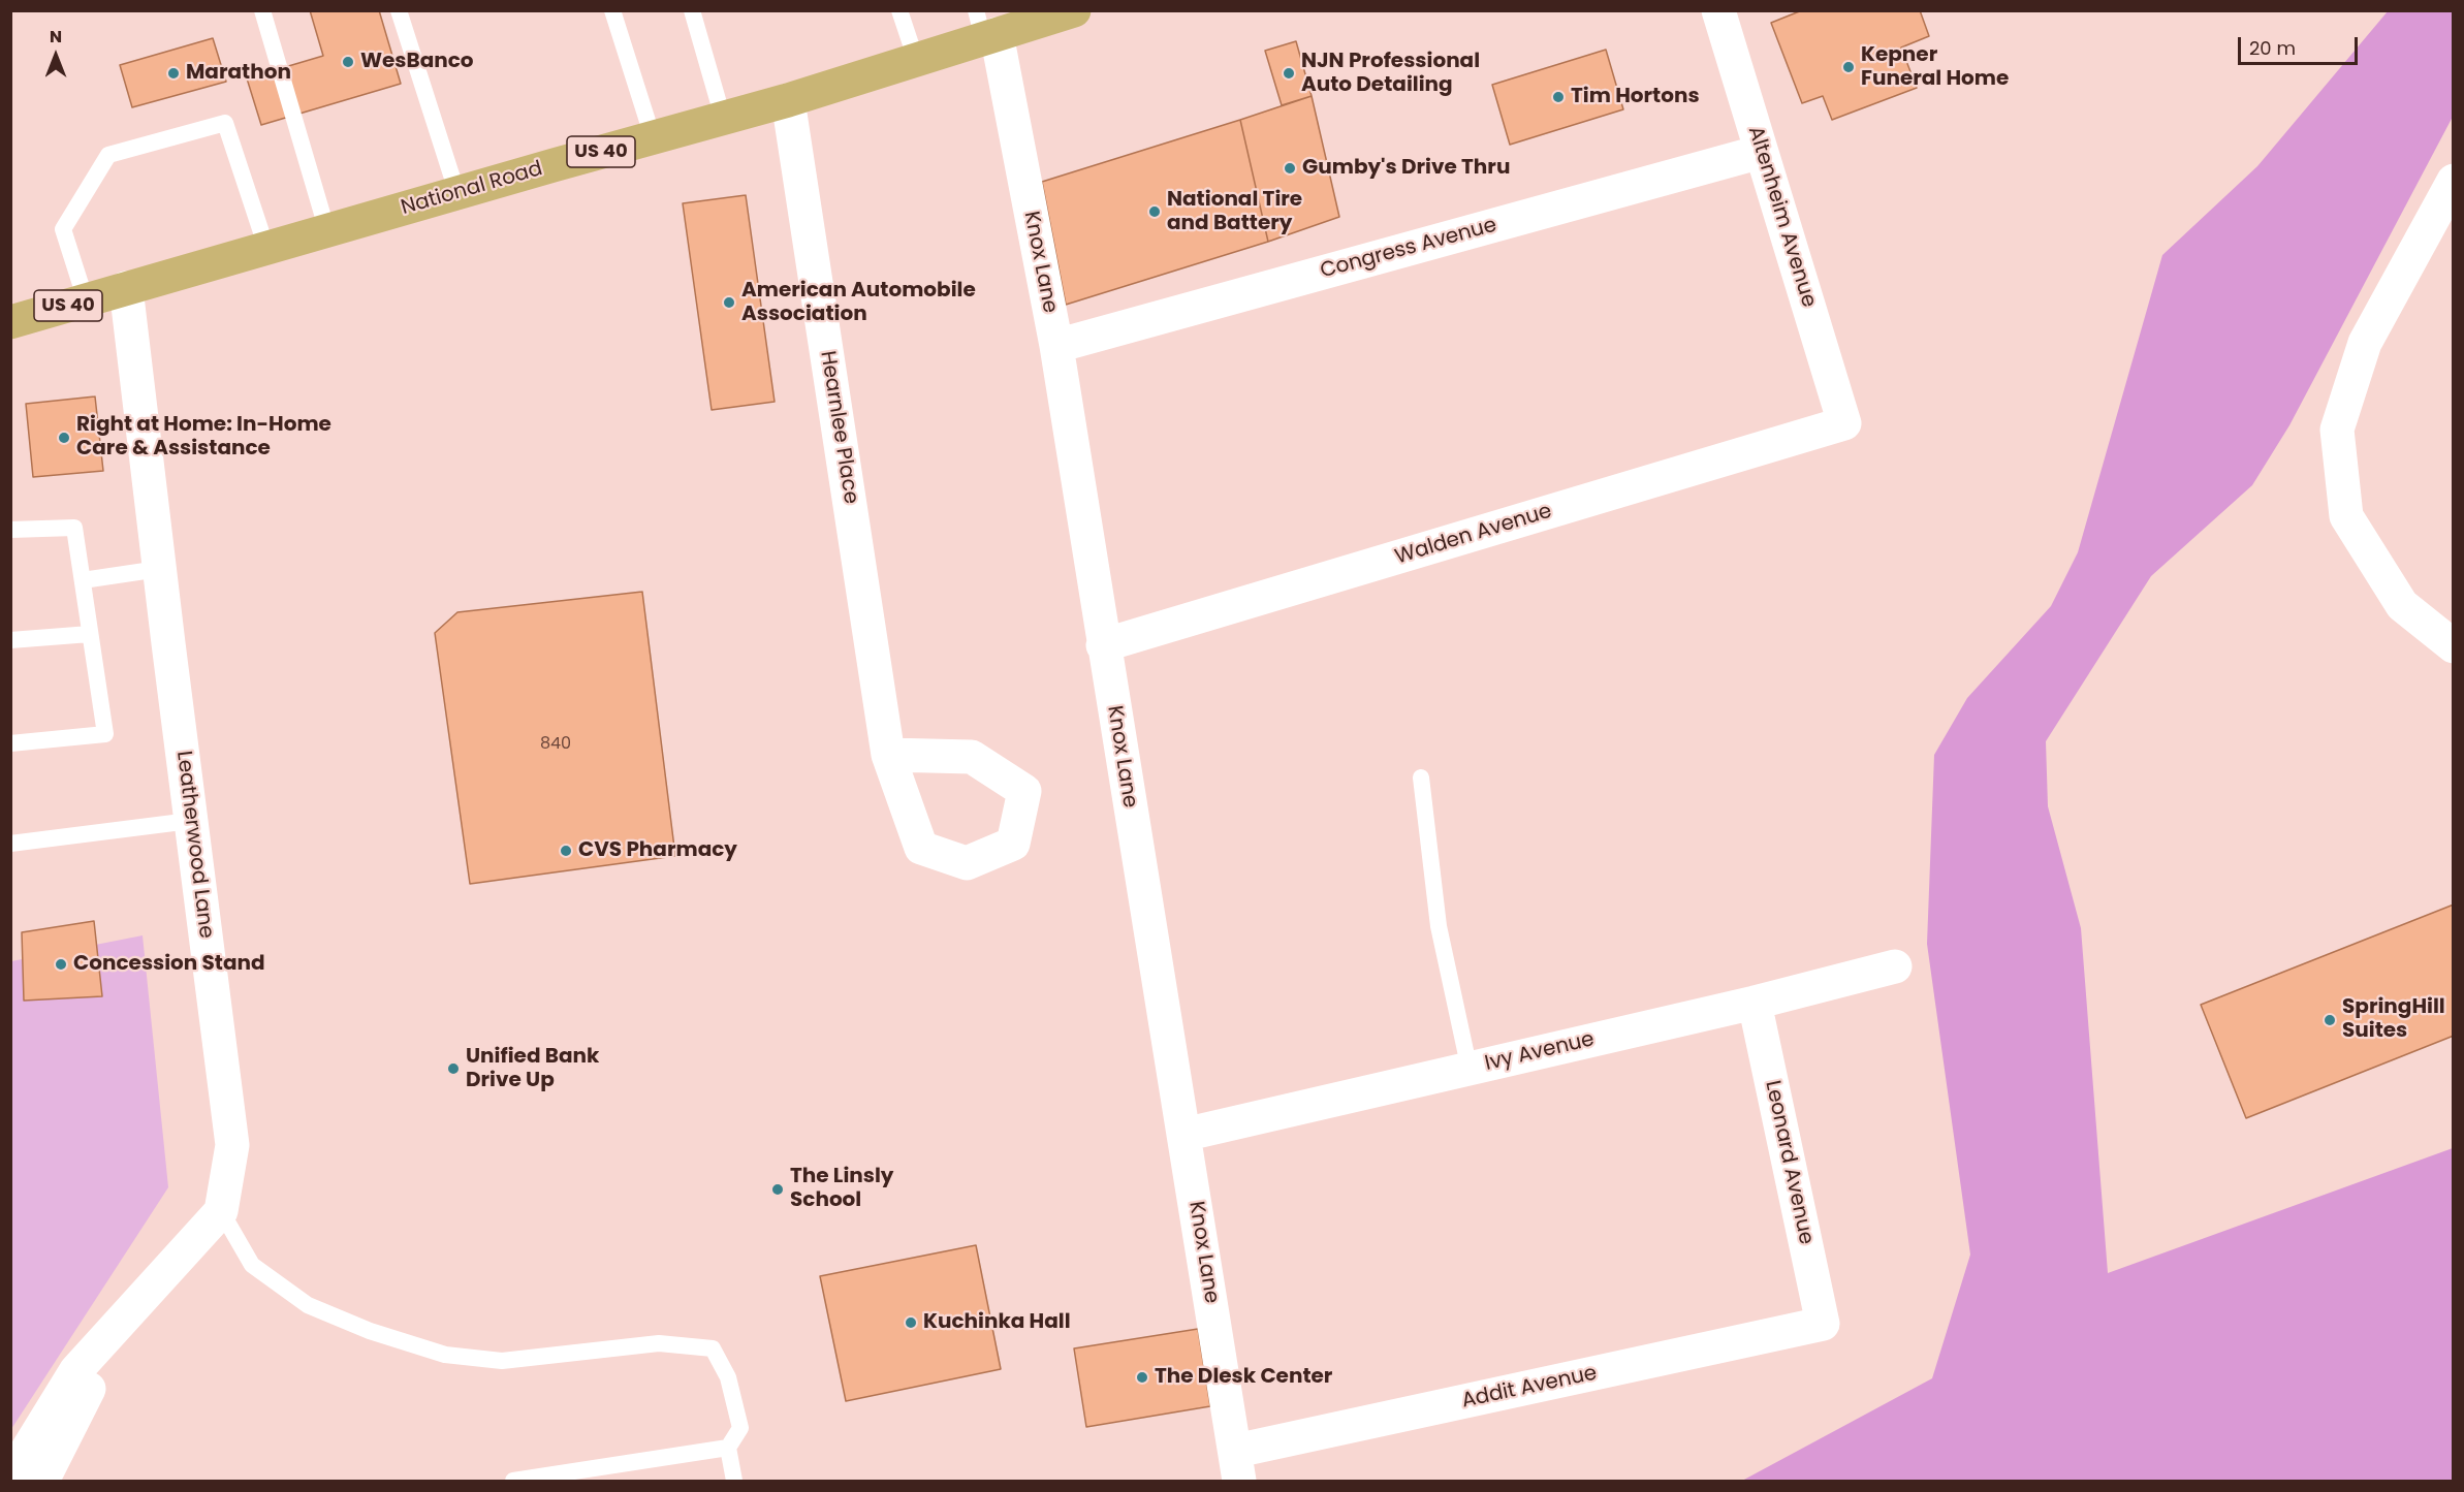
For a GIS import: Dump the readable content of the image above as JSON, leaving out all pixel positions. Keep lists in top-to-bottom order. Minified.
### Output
{"streets":{"main road":["US 40","National Road"],"street":["Altenheim Avenue","Congress Avenue","Knox Lane","Hearnlee Place","Walden Avenue","Leatherwood Lane","Ivy Avenue","Leonard Avenue","Addit Avenue"]},"crossings":[["National Road","Knox Lane"],["National Road","Hearnlee Place"],["National Road","Leatherwood Lane"],["Altenheim Avenue","Congress Avenue"],["Altenheim Avenue","Walden Avenue"],["Congress Avenue","Knox Lane"],["Knox Lane","Walden Avenue"],["Knox Lane","Ivy Avenue"],["Knox Lane","Addit Avenue"],["Ivy Avenue","Leonard Avenue"],["Leonard Avenue","Addit Avenue"]],"places":["WesBanco","Kepner Funeral Home","Marathon","NJN Professional Auto Detailing","Tim Hortons","Gumby's Drive Thru","National Tire and Battery","American Automobile Association","Right at Home: In-Home Care & Assistance","CVS Pharmacy","Concession Stand","SpringHill Suites","Unified Bank Drive Up","The Linsly School","Kuchinka Hall","The Dlesk Center"],"house_numbers":["840"],"scale_bar":"20 m","north":"top"}
